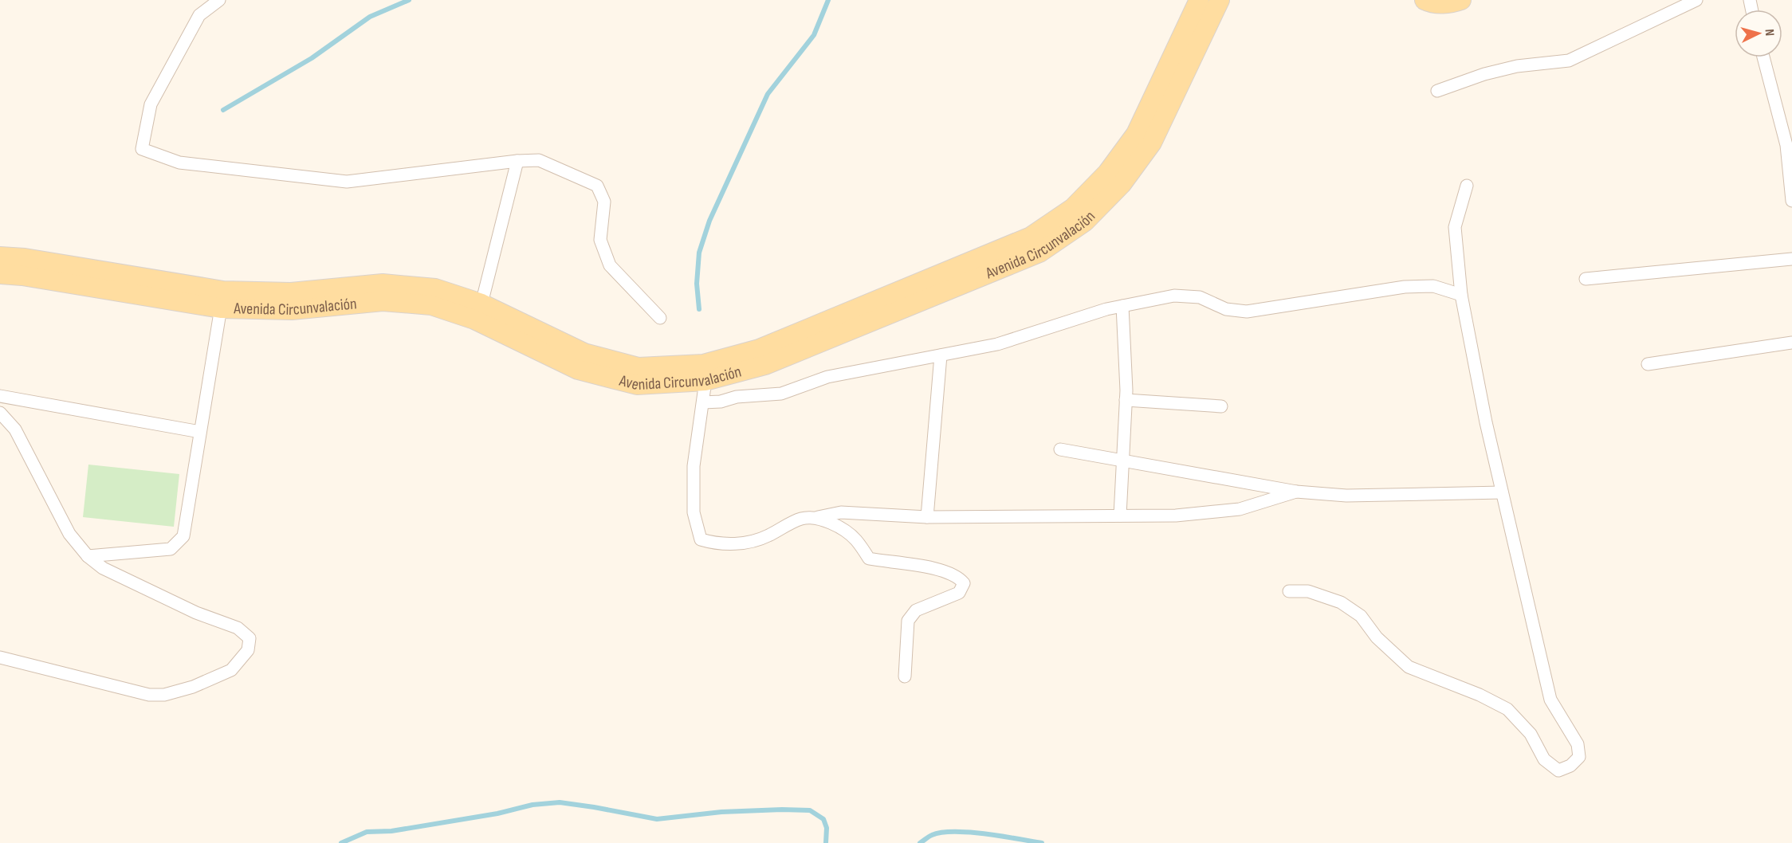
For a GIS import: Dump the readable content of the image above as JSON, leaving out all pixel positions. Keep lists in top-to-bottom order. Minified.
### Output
{"streets":{"main road":["Avenida Circunvalación"]},"north":"right"}
